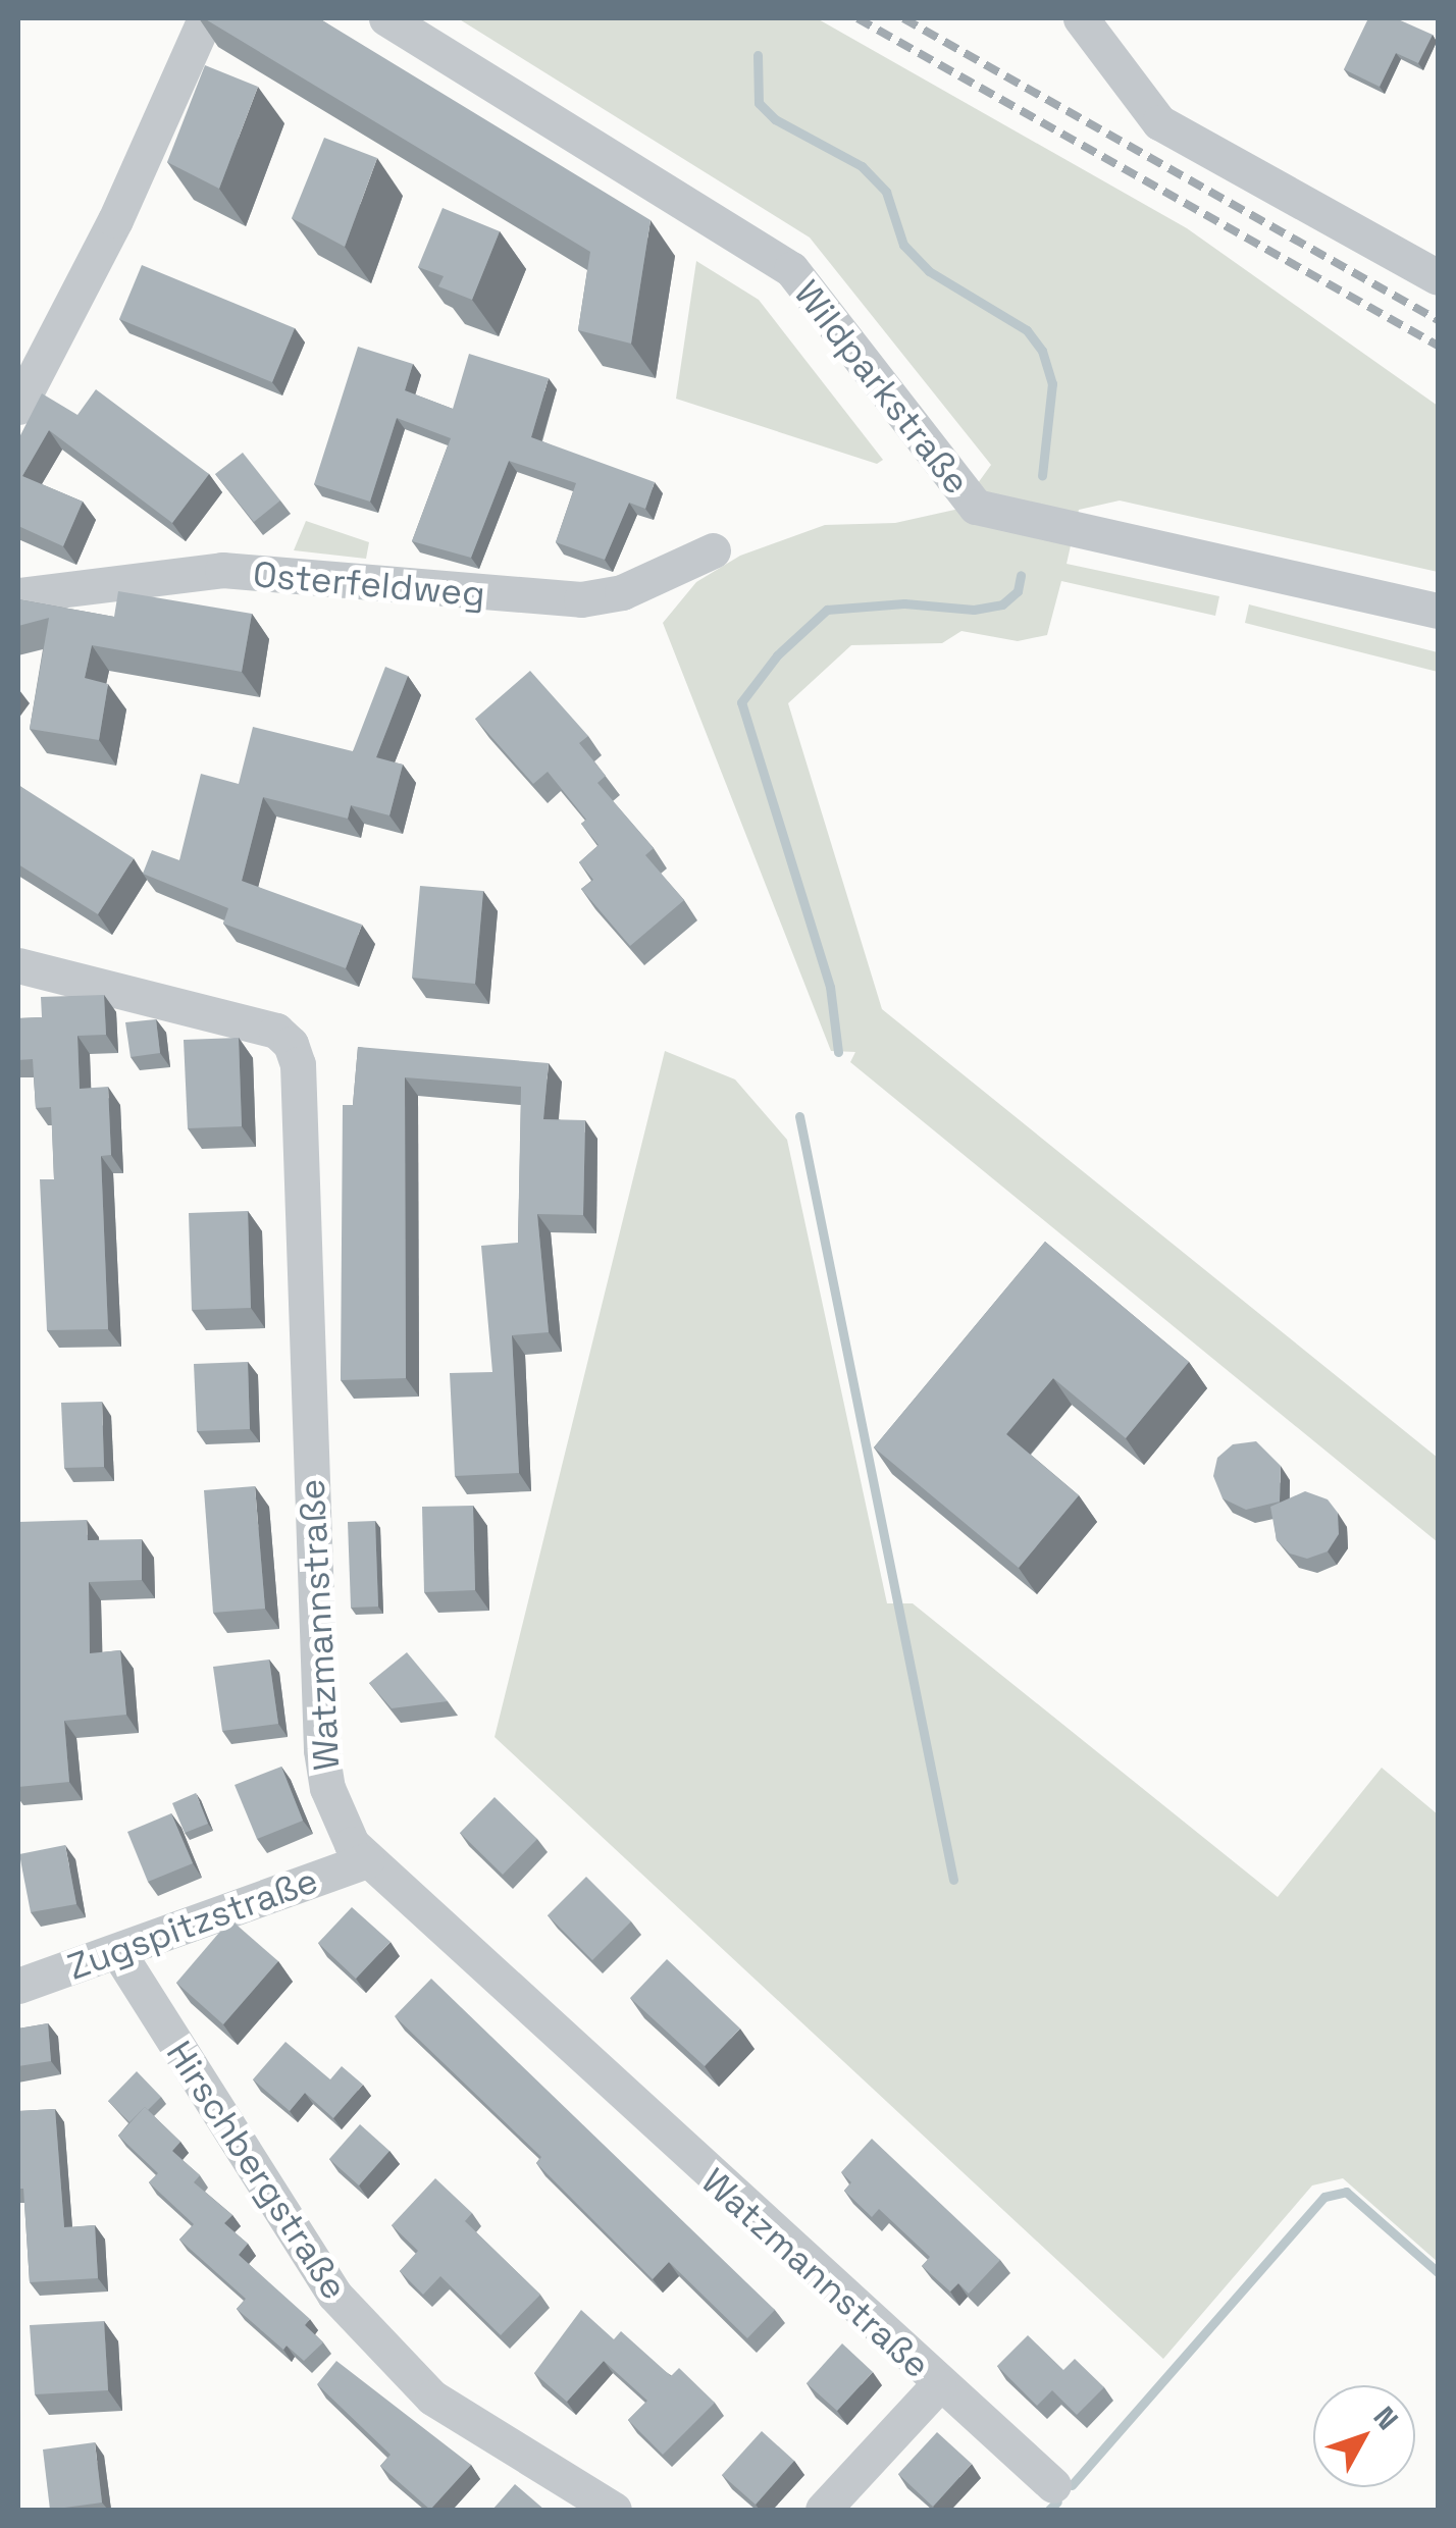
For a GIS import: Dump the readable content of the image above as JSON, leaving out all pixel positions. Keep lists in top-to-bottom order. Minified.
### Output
{"streets":{"street":["Wildparkstraße","Osterfeldweg","Watzmannstraße","Zugspitzstraße","Hirschbergstraße"]},"crossings":[["Watzmannstraße","Zugspitzstraße"],["Zugspitzstraße","Hirschbergstraße"]],"north":"top right"}
